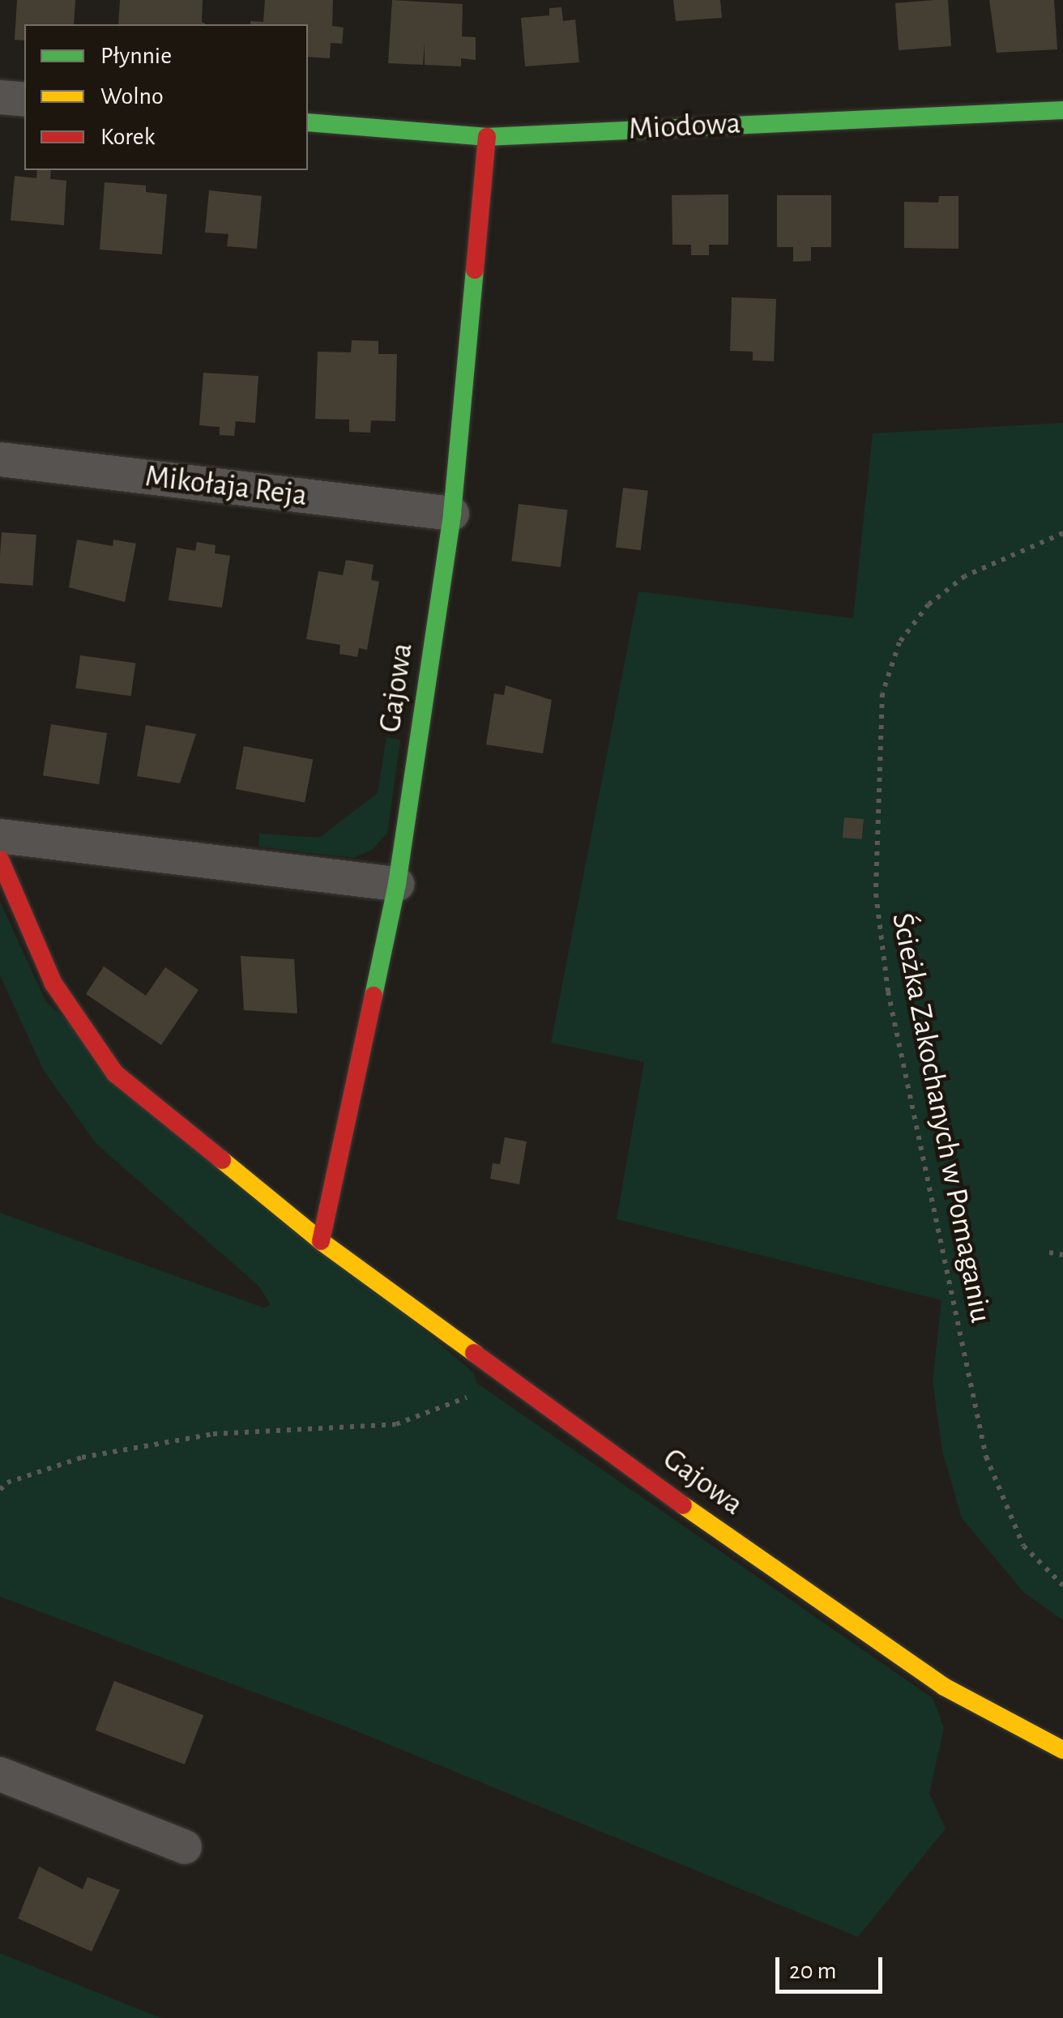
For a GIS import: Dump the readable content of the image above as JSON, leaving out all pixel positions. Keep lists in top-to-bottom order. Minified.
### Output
{"streets":{"street":["Miodowa","Mikołaja Reja","Gajowa"],"path":["Ścieżka Zakochanych w Pomaganiu"]},"crossings":[["Miodowa","Gajowa"],["Mikołaja Reja","Gajowa"]],"legend":["Płynnie","Wolno","Korek"],"scale_bar":"20 m"}
